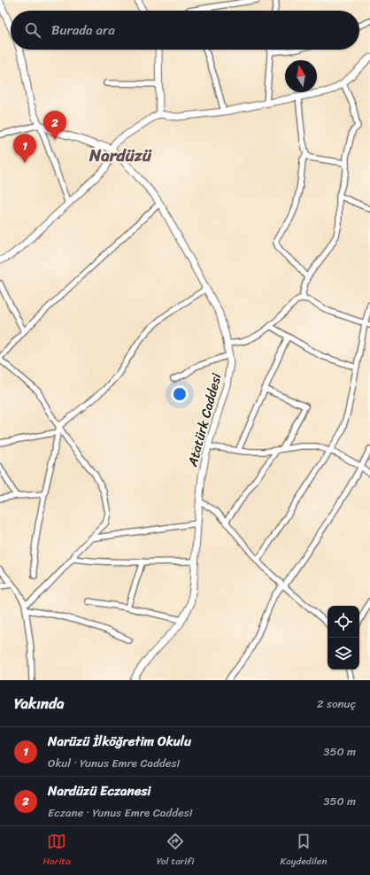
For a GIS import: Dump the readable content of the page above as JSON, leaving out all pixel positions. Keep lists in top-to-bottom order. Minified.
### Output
{"streets":{"street":["Atatürk Caddesi"]},"districts":["Nardüzü"],"north":"top","page":{"search":"Burada ara","pins":["2","1"],"heading":["Yakında","2 sonuç"],"list":[{"mark":"1","name":"Narüzü İlköğretim Okulu","note":"Okul · Yunus Emre Caddesi","value":"350 m"},{"mark":"2","name":"Nardüzü Eczanesi","note":"Eczane · Yunus Emre Caddesi","value":"350 m"}],"nav":["Harita","Yol tarifi","Kaydedilen"]}}
